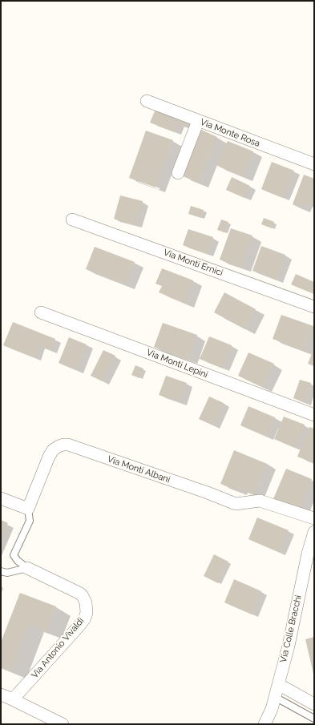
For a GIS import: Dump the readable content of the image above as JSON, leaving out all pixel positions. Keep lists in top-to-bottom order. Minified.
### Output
{"streets":{"street":["Via Monte Rosa","Via Monti Ernici","Via Monti Lepini","Via Monti Albani","Via Colle Bracchi","Via Antonio Vivaldi"]}}
